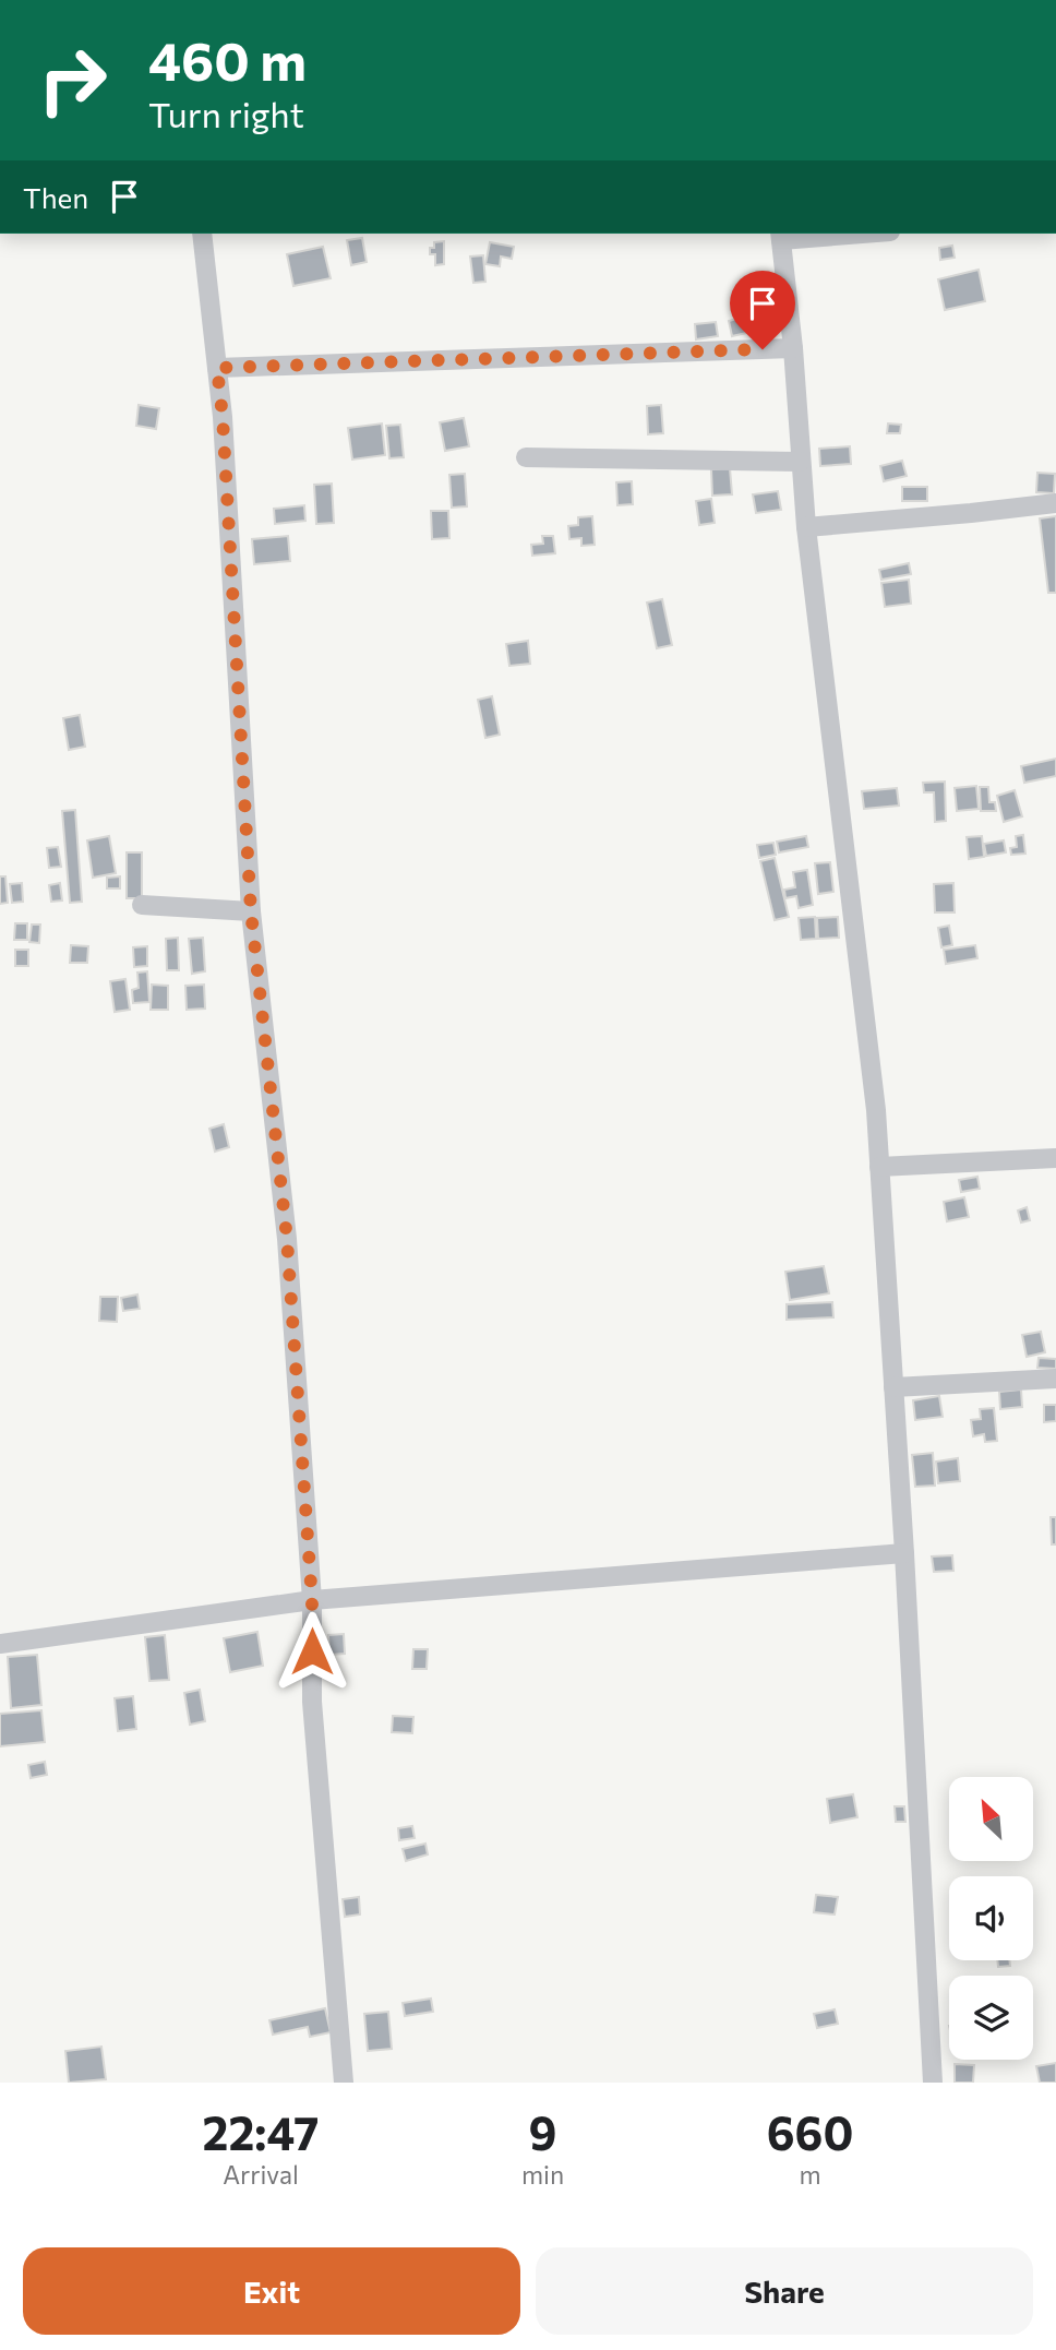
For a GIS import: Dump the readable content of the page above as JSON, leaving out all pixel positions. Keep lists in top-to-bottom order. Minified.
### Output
{"north":"top left","page":{"turn":["460 m","Turn right"],"then":"Then","eta":["22:47","Arrival","9","min","660","m"],"buttons":["Exit","Share"]}}
